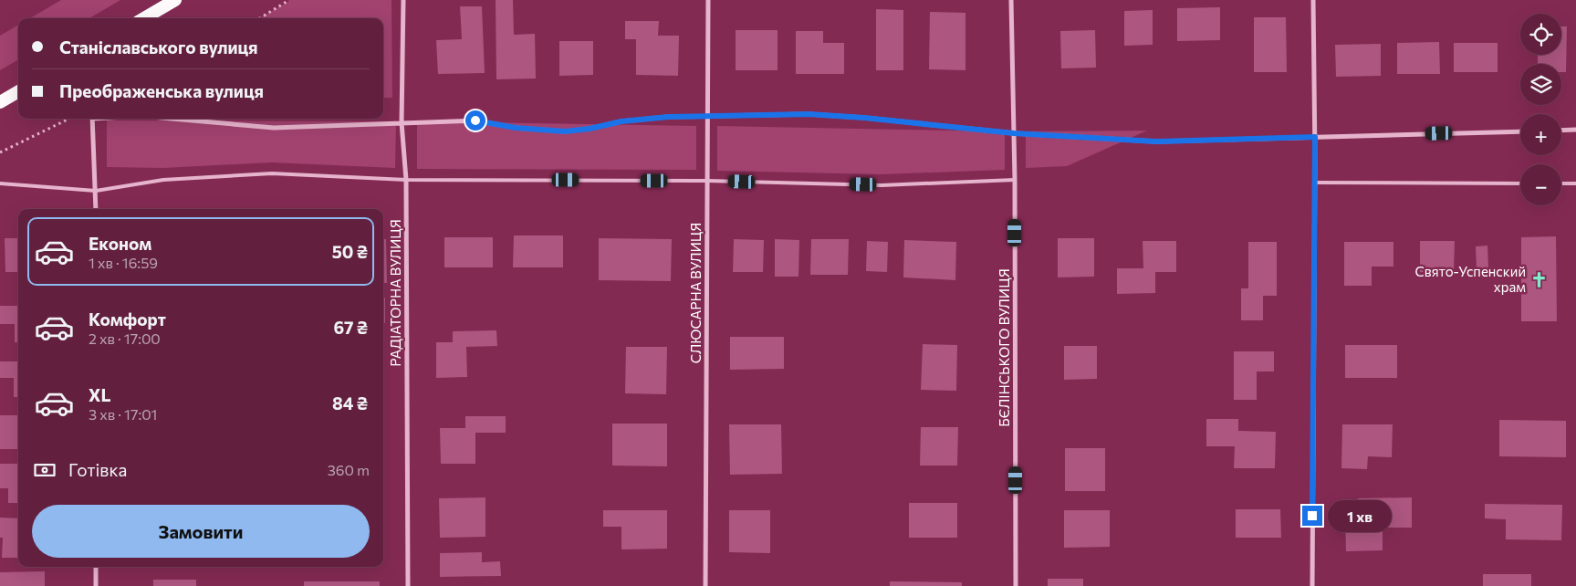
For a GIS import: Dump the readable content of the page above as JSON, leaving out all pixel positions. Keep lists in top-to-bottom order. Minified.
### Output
{"streets":{"street":["РАДІАТОРНА ВУЛИЦЯ","СЛЮСАРНА ВУЛИЦЯ","БЄЛІНСЬКОГО ВУЛИЦЯ"]},"places":{"church":["Свято-Успенский храм"]},"page":{"map_buttons":["+","−"],"banner":["Станіславського вулиця","Преображенська вулиця"],"list":[{"name":"Економ","note":"1 хв · 16:59","value":"50 ₴"},{"name":"Комфорт","note":"2 хв · 17:00","value":"67 ₴"},{"name":"XL","note":"3 хв · 17:01","value":"84 ₴"}],"pay":["Готівка","360 m"],"buttons":"Замовити","bubble":"1 хв"}}
